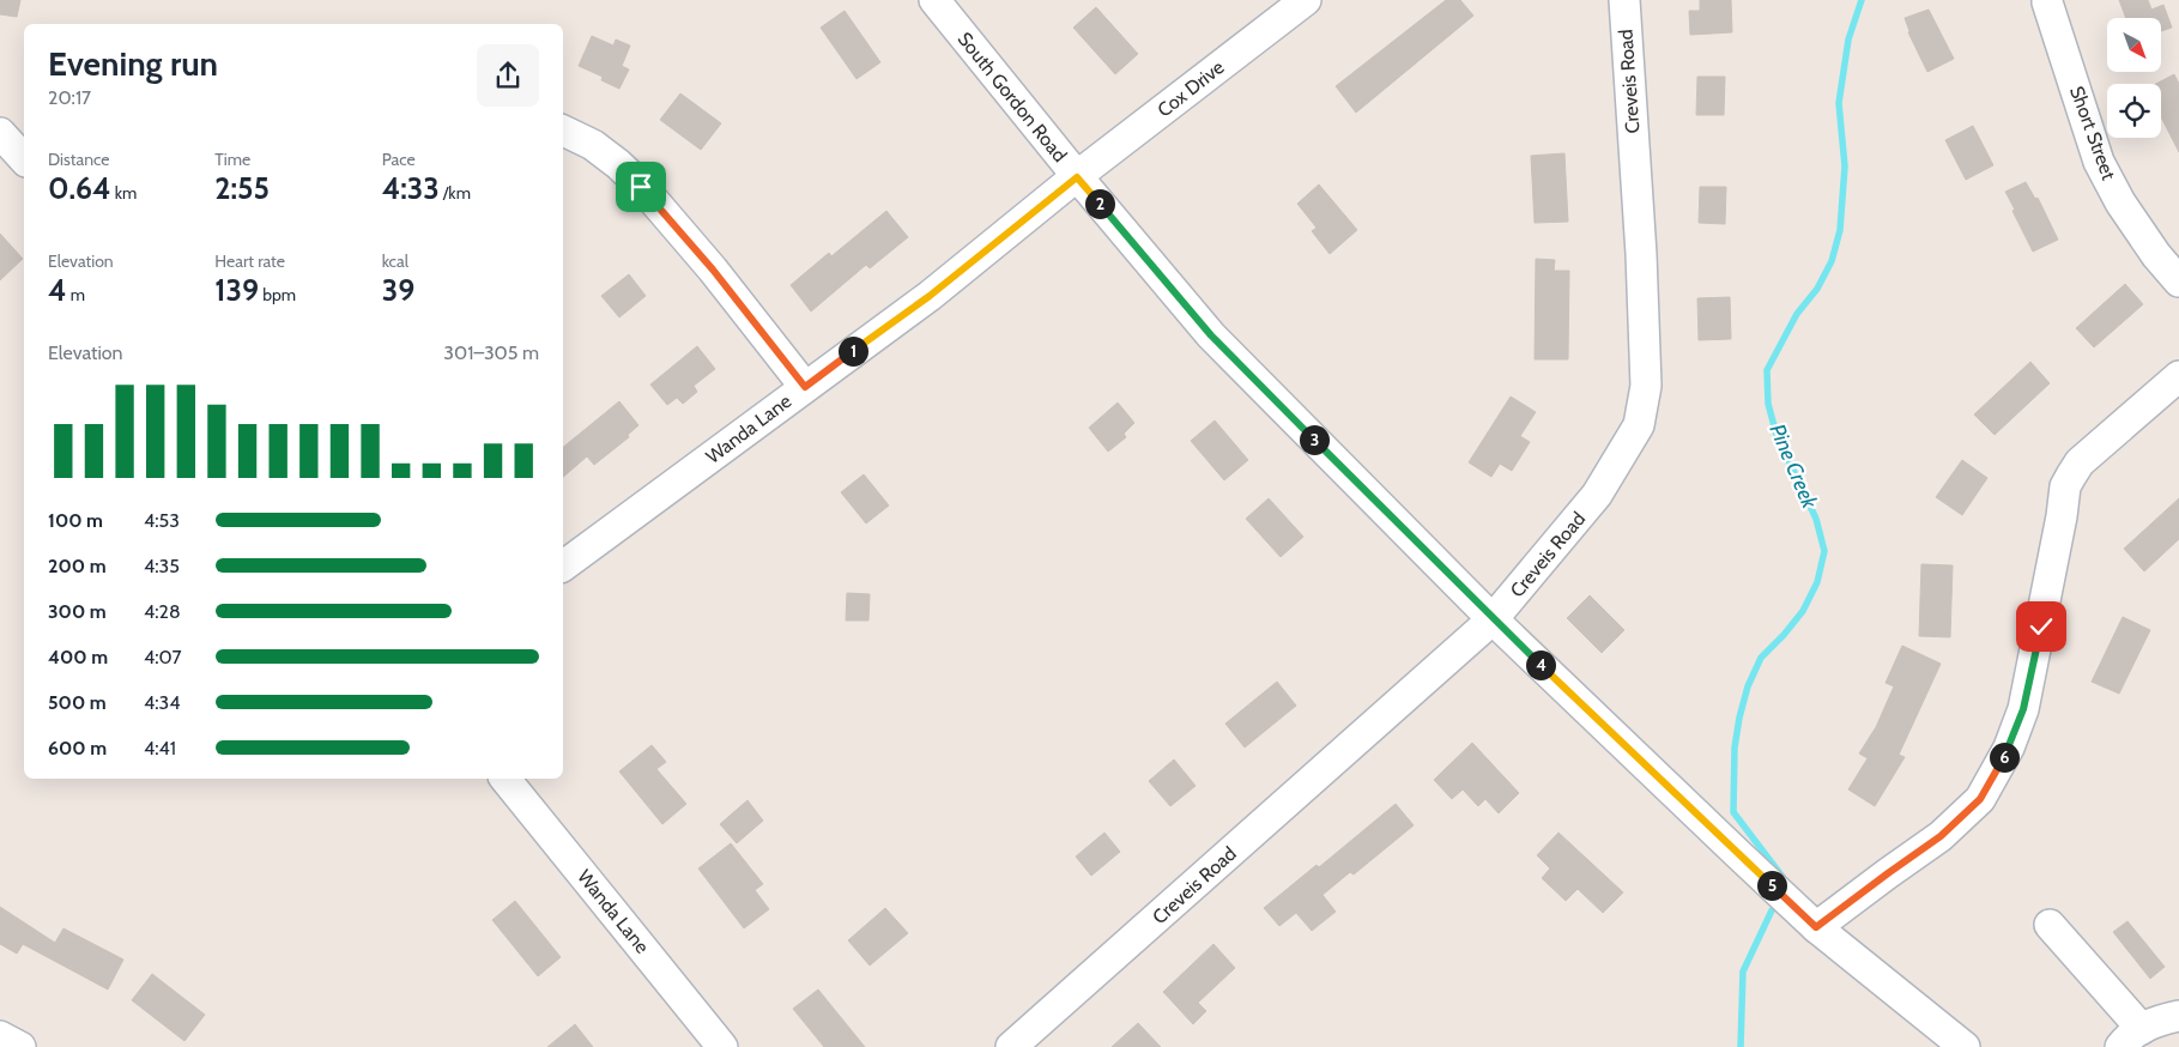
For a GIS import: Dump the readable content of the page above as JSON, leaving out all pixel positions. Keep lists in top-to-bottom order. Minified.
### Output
{"streets":{"street":["Creveis Road","Cox Drive","South Gordon Road","Short Street","Wanda Lane"]},"crossings":[["Creveis Road","South Gordon Road"],["Cox Drive","South Gordon Road"],["Cox Drive","Wanda Lane"],["South Gordon Road","Wanda Lane"]],"water":["Pine Creek"],"north":"bottom right","page":{"heading":["Evening run","20:17"],"stats":[["Distance","0.64 km"],["Time","2:55"],["Pace","4:33 /km"],["Elevation","4 m"],["Heart rate","139 bpm"],["kcal","39"]],"pins":["2","1","3","4","6","5"],"chart":["Elevation","301–305 m"],"list":[{"name":"100 m","note":"4:53"},{"name":"200 m","note":"4:35"},{"name":"300 m","note":"4:28"},{"name":"400 m","note":"4:07"},{"name":"500 m","note":"4:34"},{"name":"600 m","note":"4:41"}]}}
